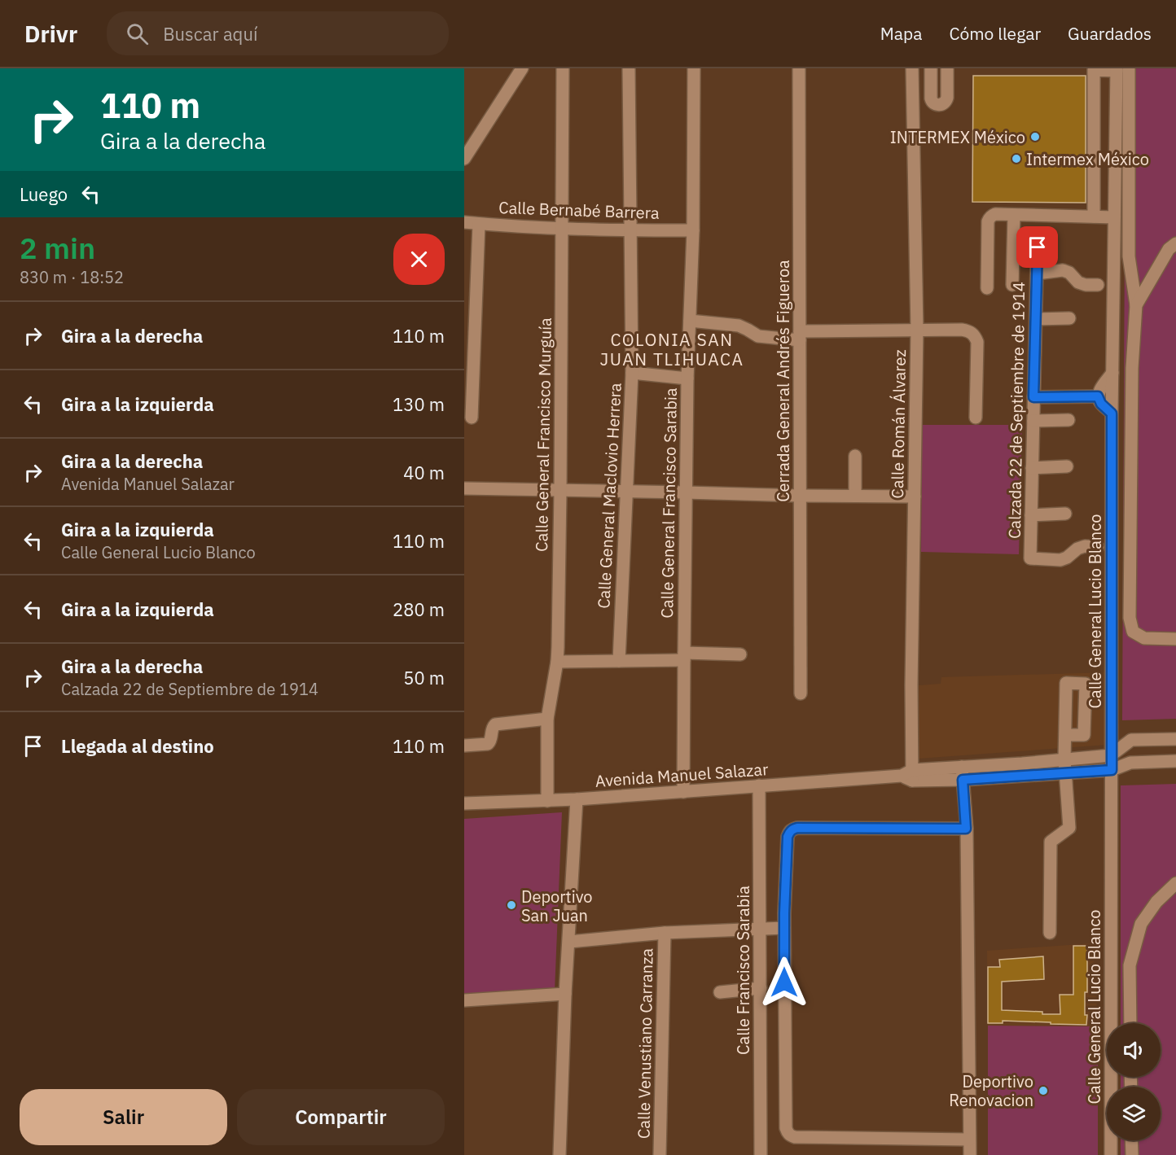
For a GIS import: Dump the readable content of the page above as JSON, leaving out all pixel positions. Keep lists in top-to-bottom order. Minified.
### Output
{"streets":{"street":["Calle Bernabé Barrera","Cerrada General Andrés Figueroa","Calzada 22 de Septiembre de 1914","Calle Román Álvarez","Calle General Francisco Murguía","Calle General Maclovio Herrera","Calle General Francisco Sarabia","Calle General Lucio Blanco","Avenida Manuel Salazar","Calle Francisco Sarabia","Calle Venustiano Carranza"]},"crossings":[["Calle Bernabé Barrera","Calle General Francisco Murguía"],["Calle Bernabé Barrera","Calle General Maclovio Herrera"],["Calle Bernabé Barrera","Calle General Francisco Sarabia"],["Calle Román Álvarez","Avenida Manuel Salazar"],["Calle General Francisco Murguía","Avenida Manuel Salazar"],["Calle General Francisco Sarabia","Avenida Manuel Salazar"],["Calle General Lucio Blanco","Avenida Manuel Salazar"],["Avenida Manuel Salazar","Calle Francisco Sarabia"]],"districts":["COLONIA SAN JUAN TLIHUACA"],"places":["INTERMEX México","Intermex México","Deportivo San Juan","Deportivo Renovacion"],"page":{"header":"Drivr","search":"Buscar aquí","nav":["Mapa","Cómo llegar","Guardados"],"turn":["110 m","Gira a la derecha"],"then":"Luego","heading":["2 min","830 m · 18:52"],"list":[{"name":"Gira a la derecha","value":"110 m"},{"name":"Gira a la izquierda","value":"130 m"},{"name":"Gira a la derecha","note":"Avenida Manuel Salazar","value":"40 m"},{"name":"Gira a la izquierda","note":"Calle General Lucio Blanco","value":"110 m"},{"name":"Gira a la izquierda","value":"280 m"},{"name":"Gira a la derecha","note":"Calzada 22 de Septiembre de 1914","value":"50 m"},{"name":"Llegada al destino","value":"110 m"}],"buttons":["Salir","Compartir"]}}
